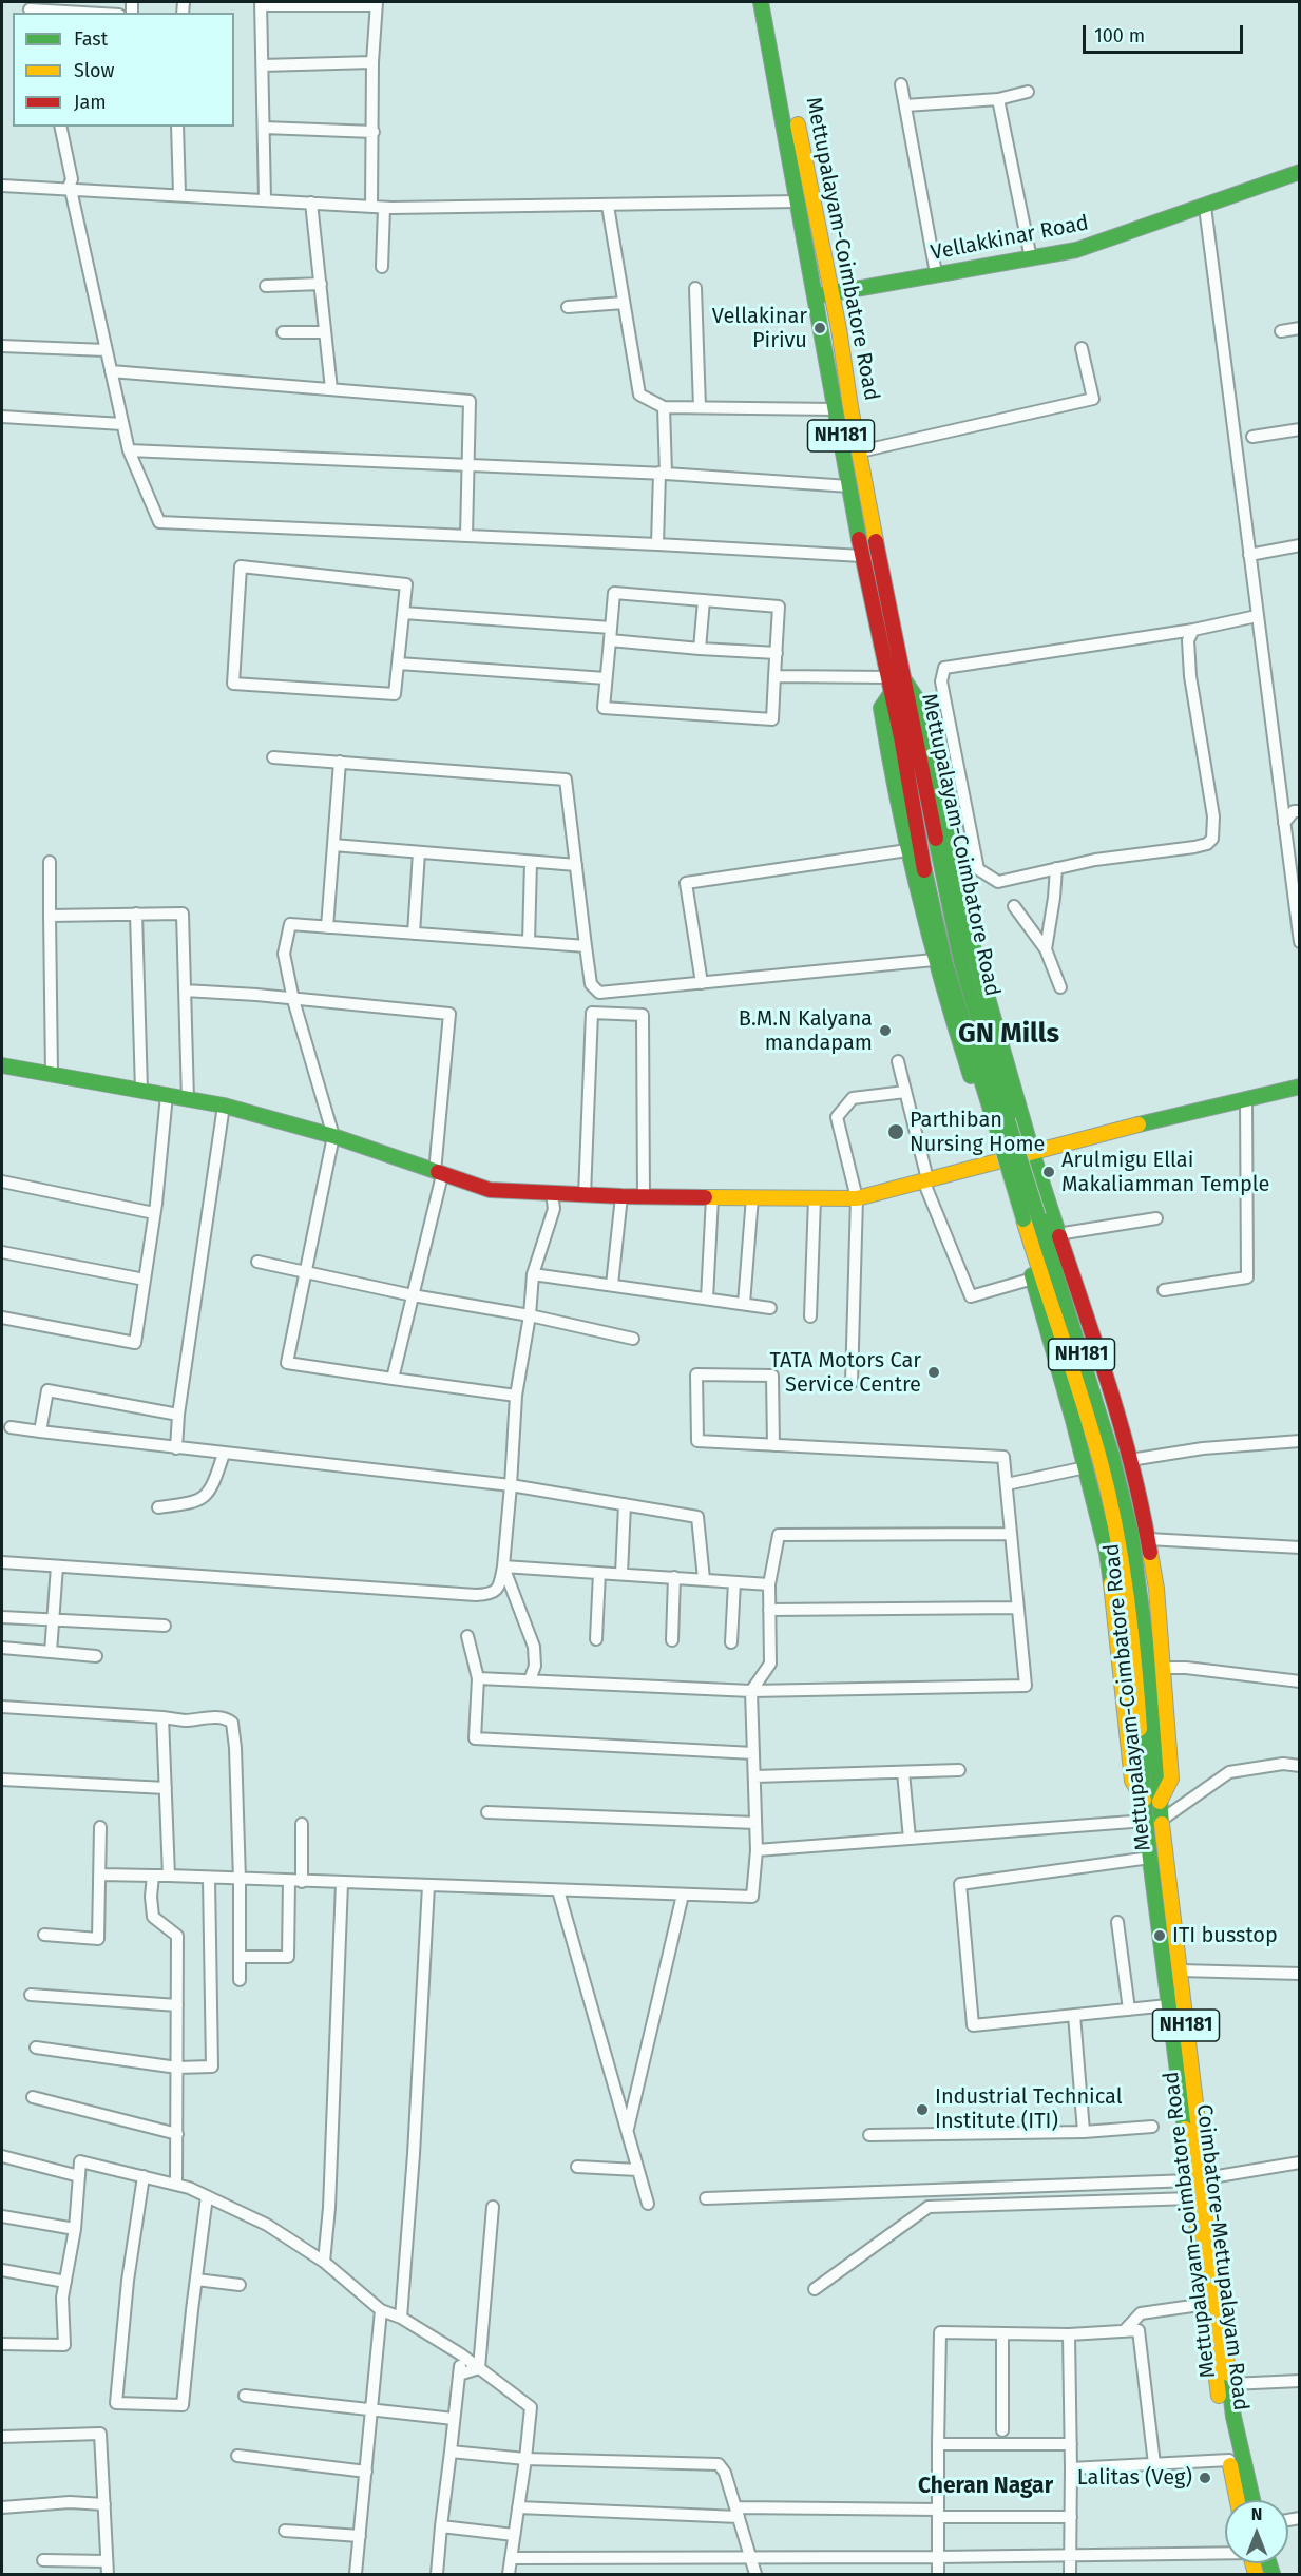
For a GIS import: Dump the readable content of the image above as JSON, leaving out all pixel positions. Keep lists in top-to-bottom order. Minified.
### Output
{"streets":{"main road":["Vellakkinar Road","Mettupalayam-Coimbatore Road","NH181","Coimbatore-Mettupalayam Road"]},"crossings":[["Vellakkinar Road","Mettupalayam-Coimbatore Road"],["Vellakkinar Road","Coimbatore-Mettupalayam Road"],["Mettupalayam-Coimbatore Road","Coimbatore-Mettupalayam Road"]],"districts":["GN Mills","Cheran Nagar"],"places":["Vellakinar Pirivu","B.M.N Kalyana mandapam","Parthiban Nursing Home","Arulmigu Ellai Makaliamman Temple","TATA Motors Car Service Centre","ITI busstop","Industrial Technical Institute (ITI)","Lalitas (Veg)"],"legend":["Fast","Slow","Jam"],"scale_bar":"100 m","north":"top"}
